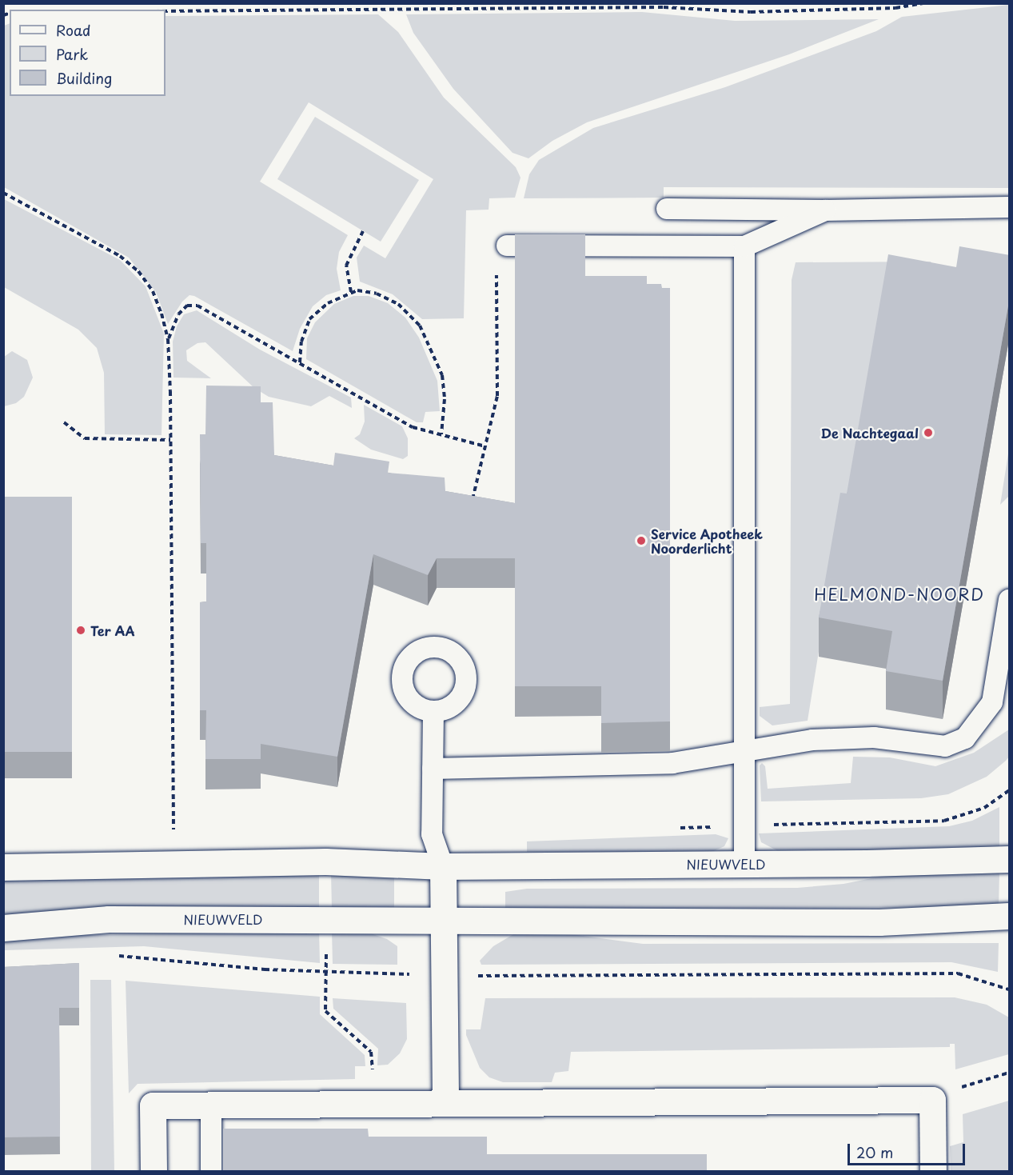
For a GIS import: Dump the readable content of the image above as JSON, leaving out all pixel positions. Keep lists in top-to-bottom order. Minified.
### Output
{"streets":{"street":["NIEUWVELD"]},"districts":["HELMOND-NOORD"],"places":["De Nachtegaal","Service Apotheek Noorderlicht","Ter AA"],"legend":["Road","Park","Building"],"scale_bar":"20 m"}
